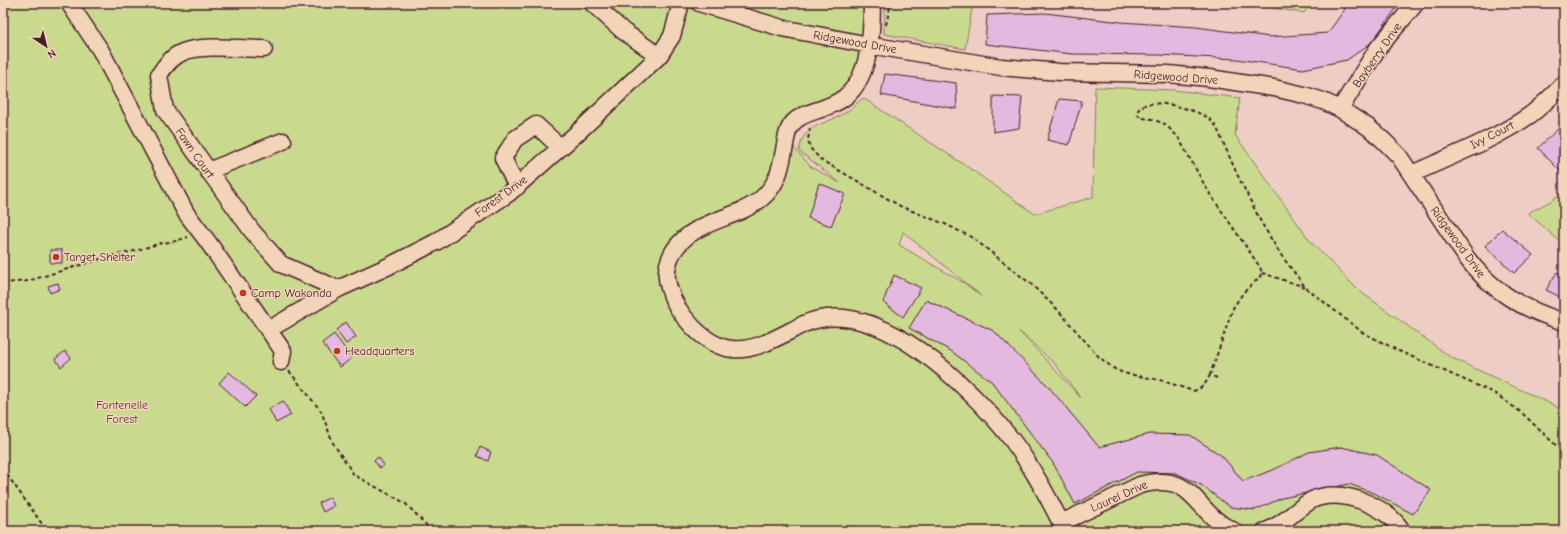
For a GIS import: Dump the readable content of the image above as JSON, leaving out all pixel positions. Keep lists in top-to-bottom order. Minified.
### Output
{"streets":{"street":["Ridgewood Drive","Bayberry Drive","Ivy Court","Fawn Court","Forest Drive","Laurel Drive"]},"crossings":[["Ridgewood Drive","Bayberry Drive"],["Ridgewood Drive","Ivy Court"],["Fawn Court","Forest Drive"]],"parks":["Fontenelle Forest"],"places":["Target Shelter","Camp Wakonda","Headquarters"],"north":"bottom right"}
